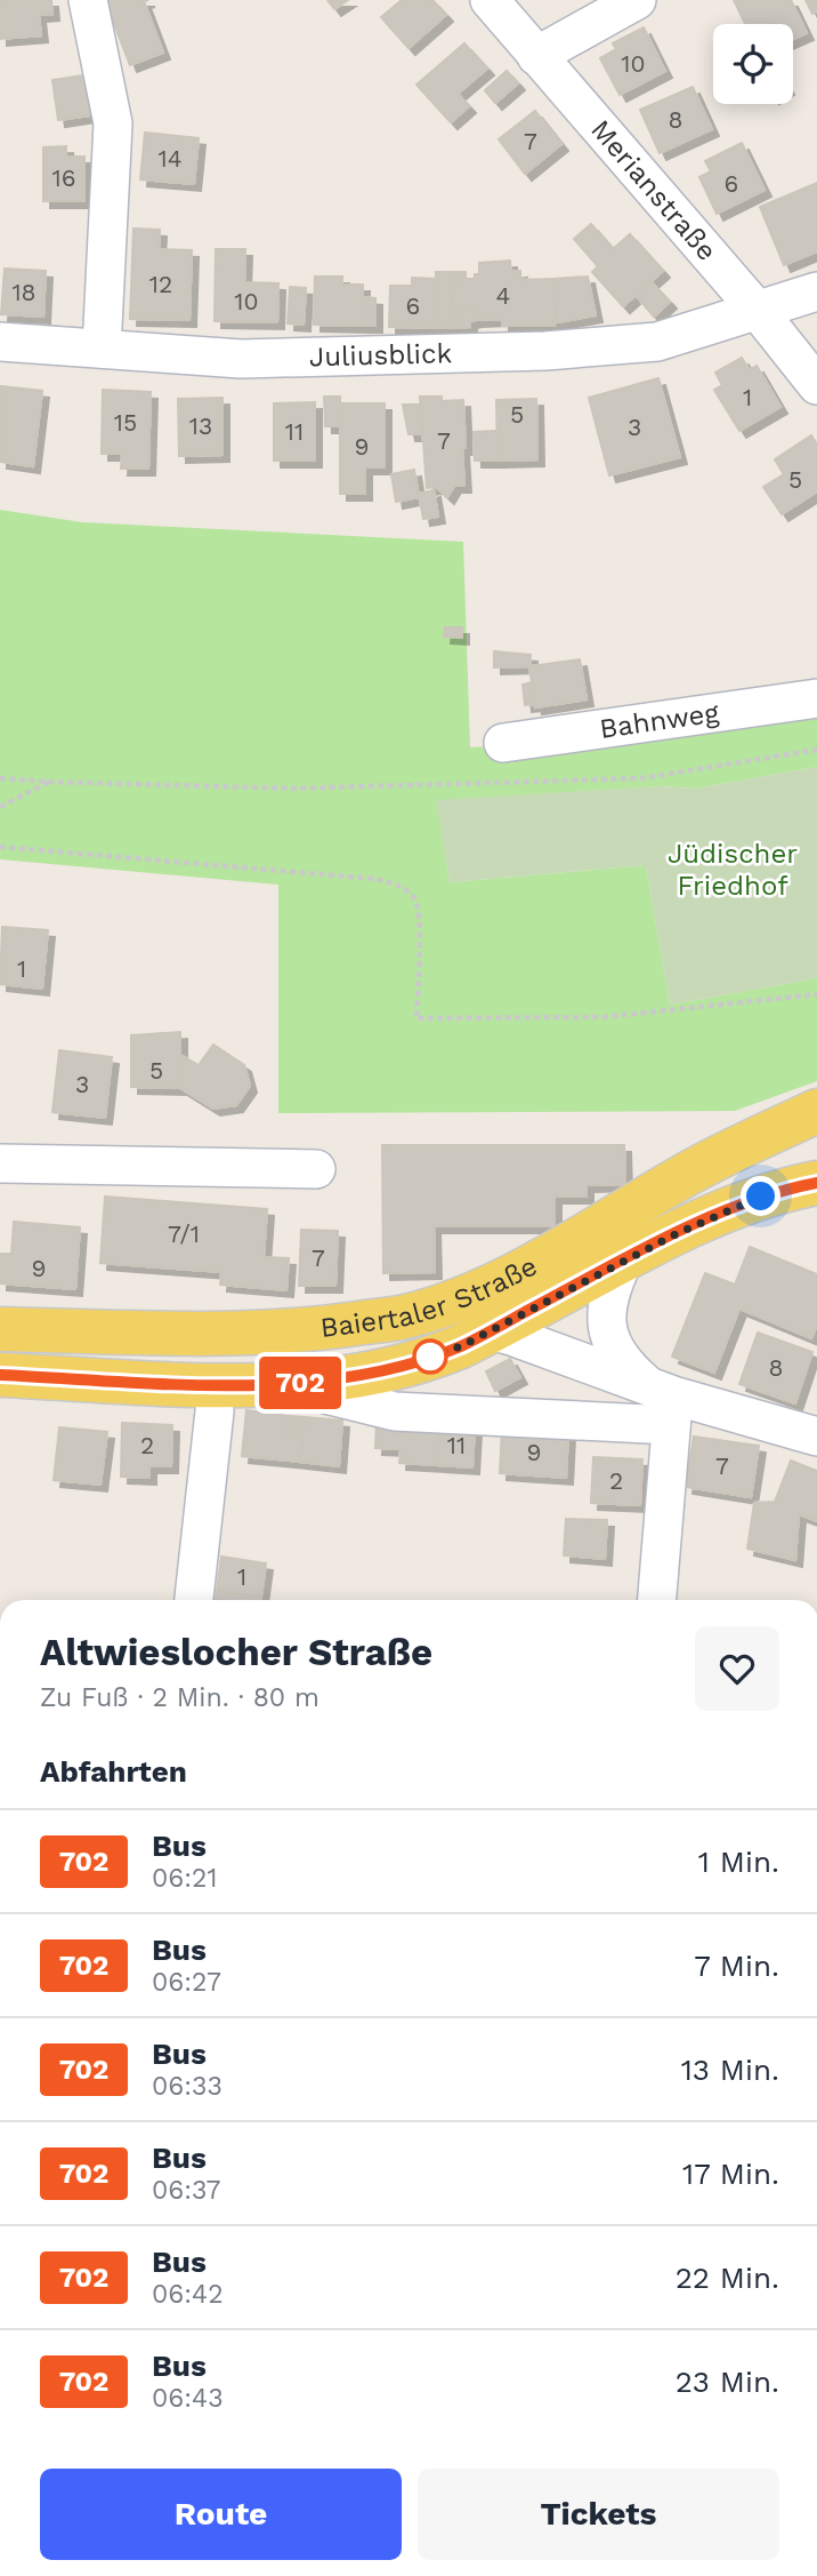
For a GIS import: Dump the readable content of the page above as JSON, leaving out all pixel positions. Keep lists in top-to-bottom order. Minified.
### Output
{"streets":{"main road":["Baiertaler Straße"],"street":["Merianstraße","Juliusblick","Bahnweg"]},"crossings":[["Merianstraße","Juliusblick"]],"parks":["Jüdischer Friedhof"],"lines":["bus line 702"],"house_numbers":["10","8","7","14","16","6","12","18","4","10","6","1","5","15","13","3","11","7","9","5","1","5","3","7/1","7","9","8","2","11","9","7","2","1"],"page":{"on_map":"702","heading":[["Altwieslocher Straße","Zu Fuß · 2 Min. · 80 m"],"Abfahrten"],"list":[{"mark":"702","name":"Bus","note":"06:21","value":"1 Min."},{"mark":"702","name":"Bus","note":"06:27","value":"7 Min."},{"mark":"702","name":"Bus","note":"06:33","value":"13 Min."},{"mark":"702","name":"Bus","note":"06:37","value":"17 Min."},{"mark":"702","name":"Bus","note":"06:42","value":"22 Min."},{"mark":"702","name":"Bus","note":"06:43","value":"23 Min."}],"buttons":["Route","Tickets"]}}
